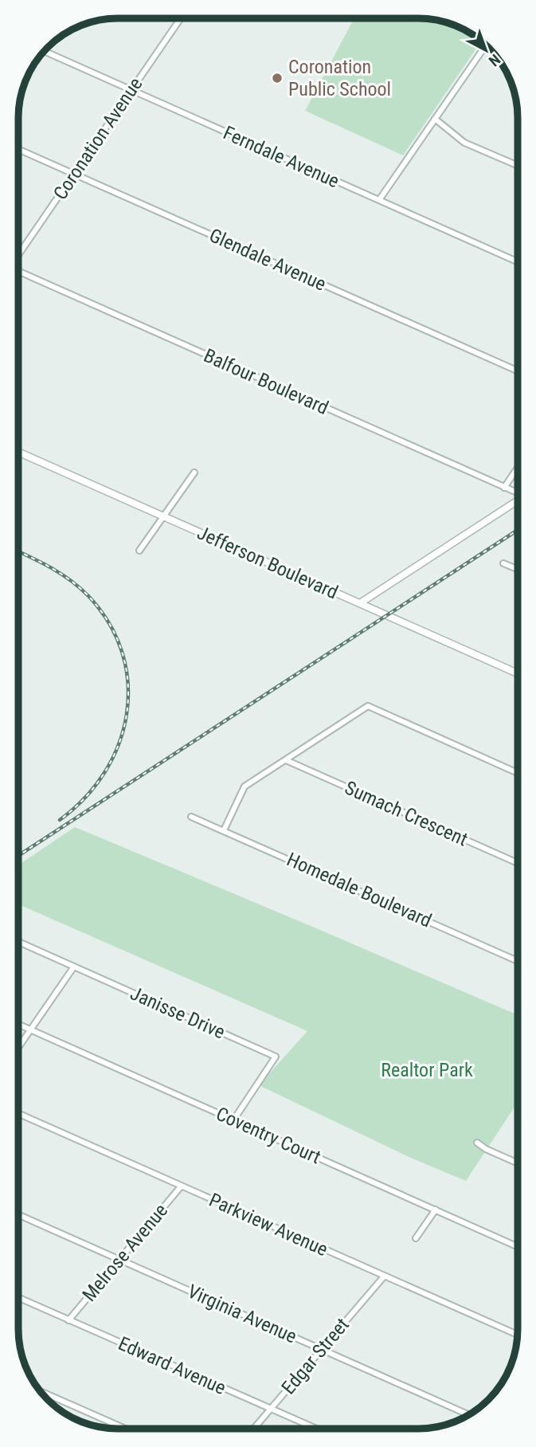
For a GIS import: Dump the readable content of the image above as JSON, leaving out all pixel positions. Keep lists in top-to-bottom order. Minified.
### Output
{"streets":{"street":["Coronation Avenue","Ferndale Avenue","Glendale Avenue","Balfour Boulevard","Jefferson Boulevard","Sumach Crescent","Homedale Boulevard","Janisse Drive","Coventry Court","Parkview Avenue","Melrose Avenue","Virginia Avenue","Edgar Street","Edward Avenue"]},"crossings":[["Coronation Avenue","Ferndale Avenue"],["Coronation Avenue","Glendale Avenue"],["Janisse Drive","Coventry Court"],["Parkview Avenue","Melrose Avenue"],["Parkview Avenue","Edgar Street"],["Melrose Avenue","Virginia Avenue"],["Melrose Avenue","Edward Avenue"],["Virginia Avenue","Edgar Street"],["Edgar Street","Edward Avenue"]],"parks":["Realtor Park"],"places":["Coronation Public School"],"north":"bottom right"}
